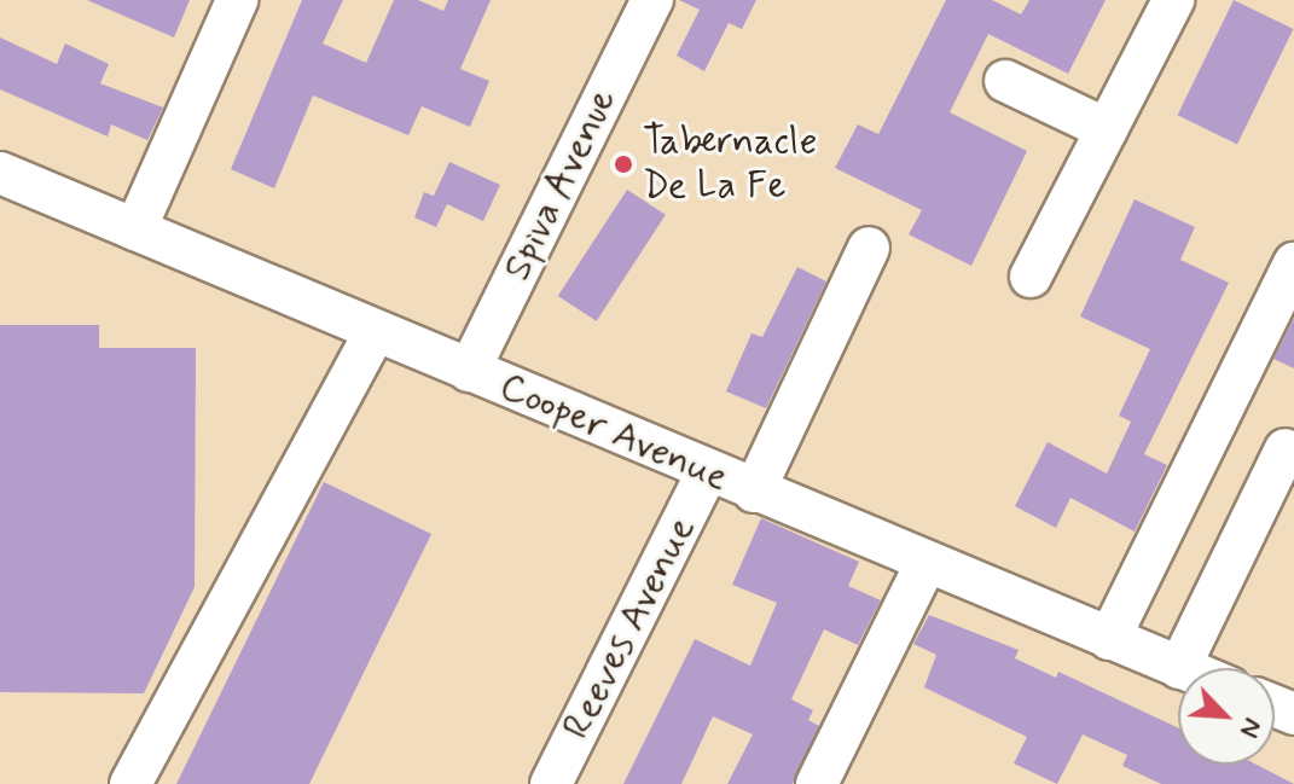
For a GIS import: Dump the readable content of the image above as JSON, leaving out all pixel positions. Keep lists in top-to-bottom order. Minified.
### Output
{"streets":{"street":["Spiva Avenue","Cooper Avenue","Reeves Avenue"]},"crossings":[["Spiva Avenue","Cooper Avenue"],["Cooper Avenue","Reeves Avenue"]],"places":["Tabernacle De La Fe"],"north":"bottom right"}
